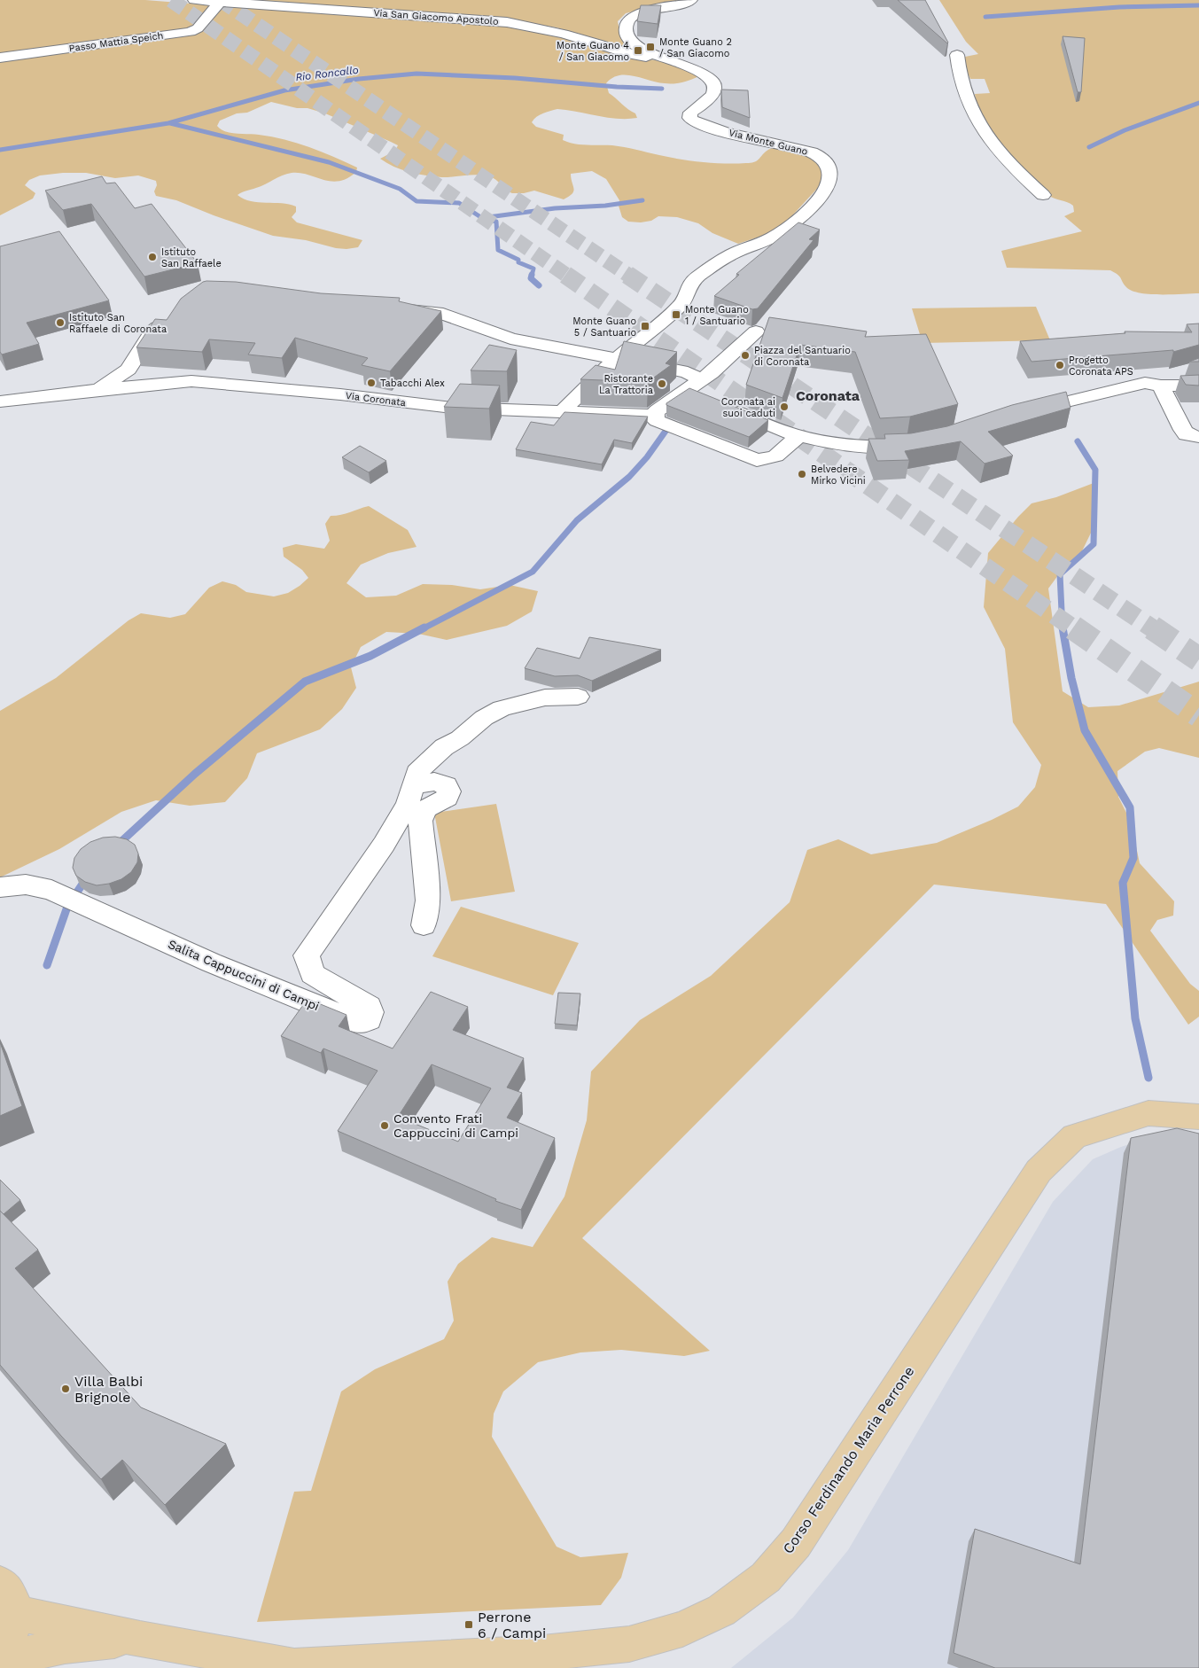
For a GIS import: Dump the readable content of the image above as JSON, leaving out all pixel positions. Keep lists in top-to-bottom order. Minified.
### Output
{"streets":{"main road":["Corso Ferdinando Maria Perrone"],"street":["Via San Giacomo Apostolo","Passo Mattia Speich","Via Monte Guano","Via Coronata","Salita Cappuccini di Campi"]},"crossings":[["Via San Giacomo Apostolo","Passo Mattia Speich"],["Via San Giacomo Apostolo","Via Monte Guano"],["Via Monte Guano","Via Coronata"]],"districts":["Coronata"],"water":["Rio Roncallo"],"places":{"transit":["Monte Guano 2 / San Giacomo","Monte Guano 4 / San Giacomo","Monte Guano 1 / Santuario","Monte Guano 5 / Santuario","Perrone 6 / Campi"],"other":["Istituto San Raffaele","Istituto San Raffaele di Coronata","Piazza del Santuario di Coronata","Progetto Coronata APS","Tabacchi Alex","Ristorante La Trattoria","Coronata ai suoi caduti","Belvedere Mirko Vicini","Convento Frati Cappuccini di Campi","Villa Balbi Brignole"]}}
